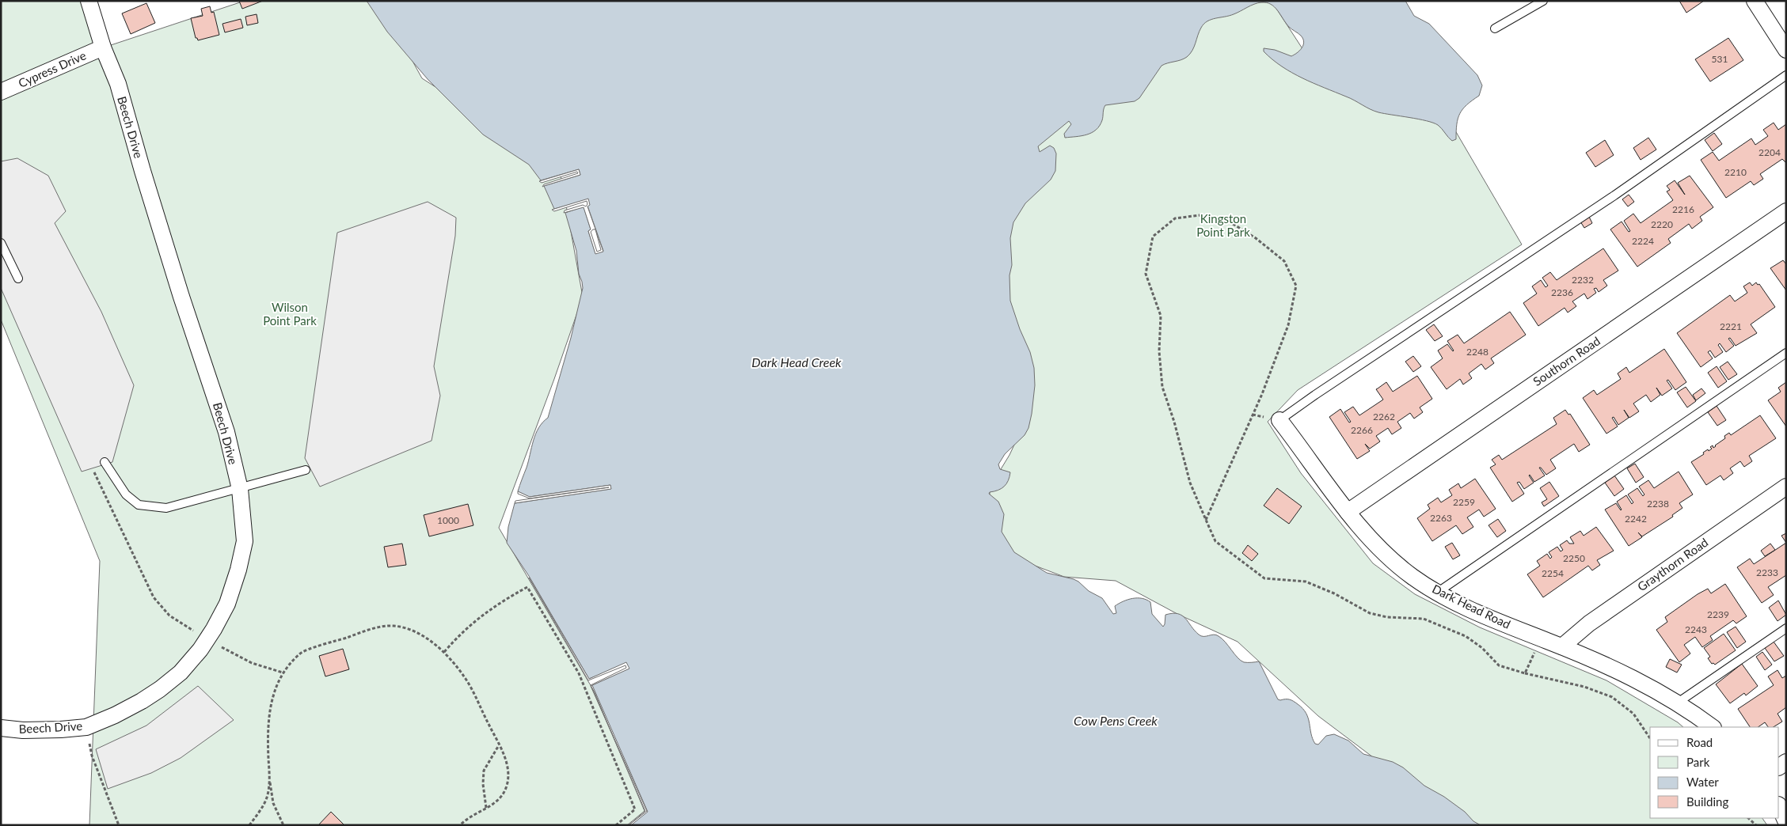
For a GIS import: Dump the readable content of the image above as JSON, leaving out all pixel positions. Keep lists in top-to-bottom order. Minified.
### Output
{"streets":{"street":["Cypress Drive","Beech Drive","Southorn Road","Graythorn Road","Dark Head Road"]},"crossings":[["Cypress Drive","Beech Drive"],["Southorn Road","Dark Head Road"],["Graythorn Road","Dark Head Road"]],"water":["Dark Head Creek","Cow Pens Creek"],"parks":["Kingston Point Park","Wilson Point Park"],"house_numbers":["531","2204","2210","2216","2220","2224","2232","2236","2221","2248","2262","2266","2259","2238","2263","2242","1000","2250","2233","2254","2239","2243"],"legend":["Road","Park","Water","Building"]}
